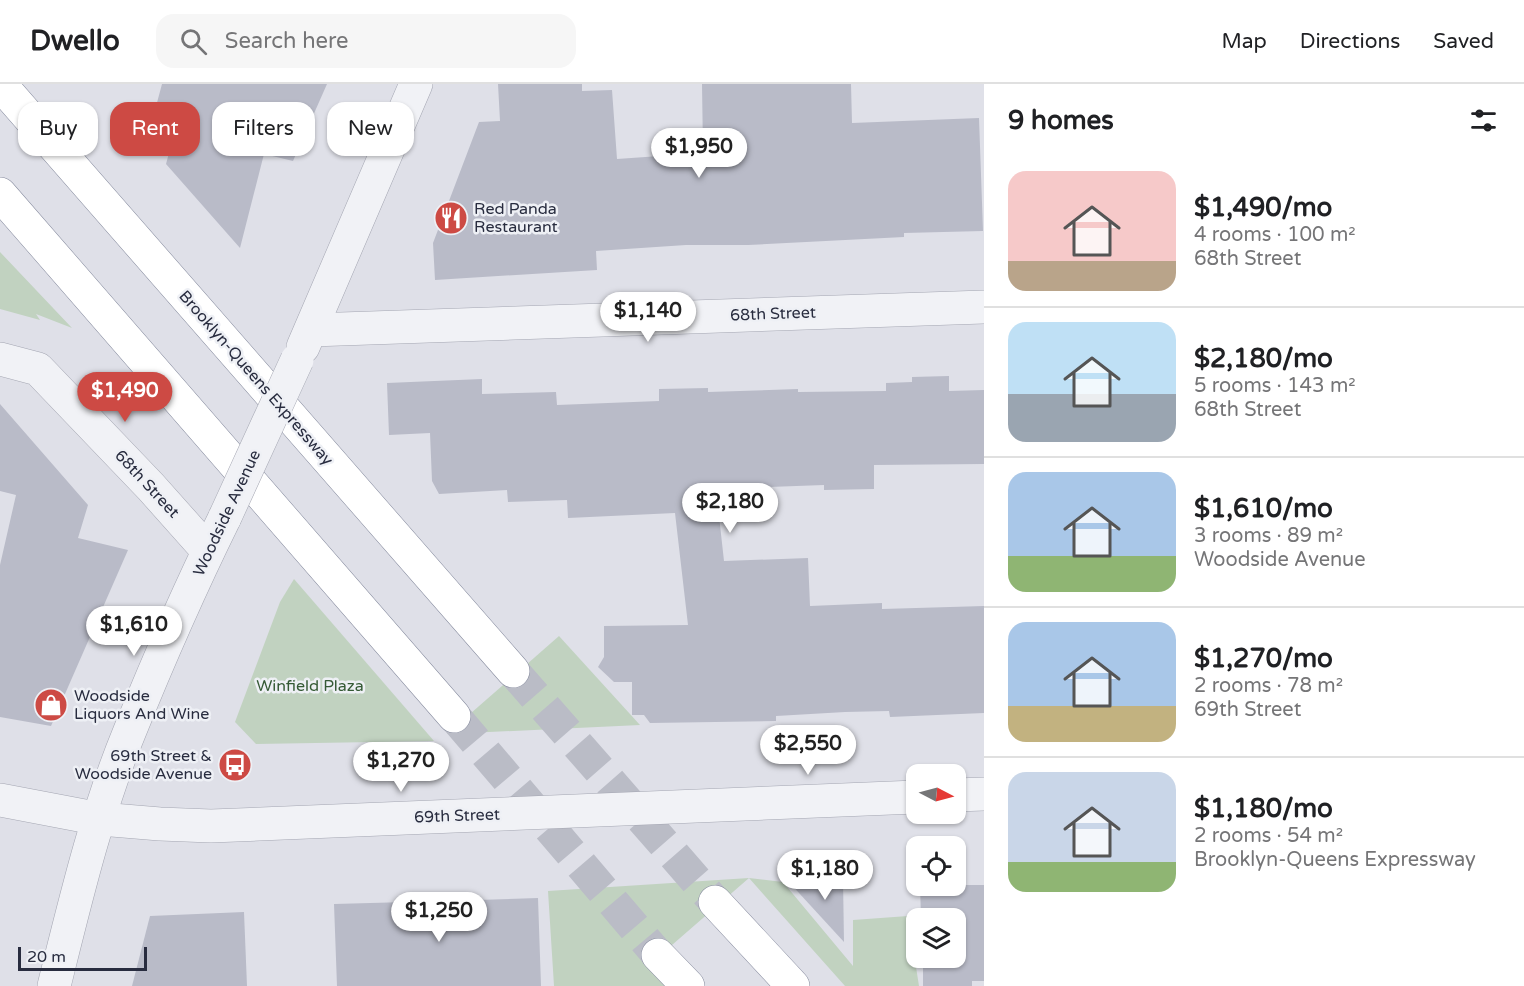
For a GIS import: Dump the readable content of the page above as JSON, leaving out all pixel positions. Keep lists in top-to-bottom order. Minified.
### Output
{"streets":{"highway":["Brooklyn-Queens Expressway"],"street":["68th Street","Woodside Avenue","69th Street"]},"crossings":[["68th Street","Woodside Avenue"],["Woodside Avenue","69th Street"]],"parks":["Winfield Plaza"],"places":{"restaurant":["Red Panda Restaurant"],"shop":["Woodside Liquors And Wine"],"bus stop":["69th Street & Woodside Avenue"]},"scale_bar":"20 m","north":"right","page":{"header":"Dwello","search":"Search here","nav":["Map","Directions","Saved"],"heading":"9 homes","chip":["Buy","Rent","Filters","New"],"price":["$1,950","$1,140","$1,490","$2,180","$1,610","$2,550","$1,270","$1,180","$1,250"],"list":[{"name":"$1,490/mo","note":"4 rooms · 100 m² · 68th Street"},{"name":"$2,180/mo","note":"5 rooms · 143 m² · 68th Street"},{"name":"$1,610/mo","note":"3 rooms · 89 m² · Woodside Avenue"},{"name":"$1,270/mo","note":"2 rooms · 78 m² · 69th Street"},{"name":"$1,180/mo","note":"2 rooms · 54 m² · Brooklyn-Queens Expressway"}],"scale":"20 m"}}
